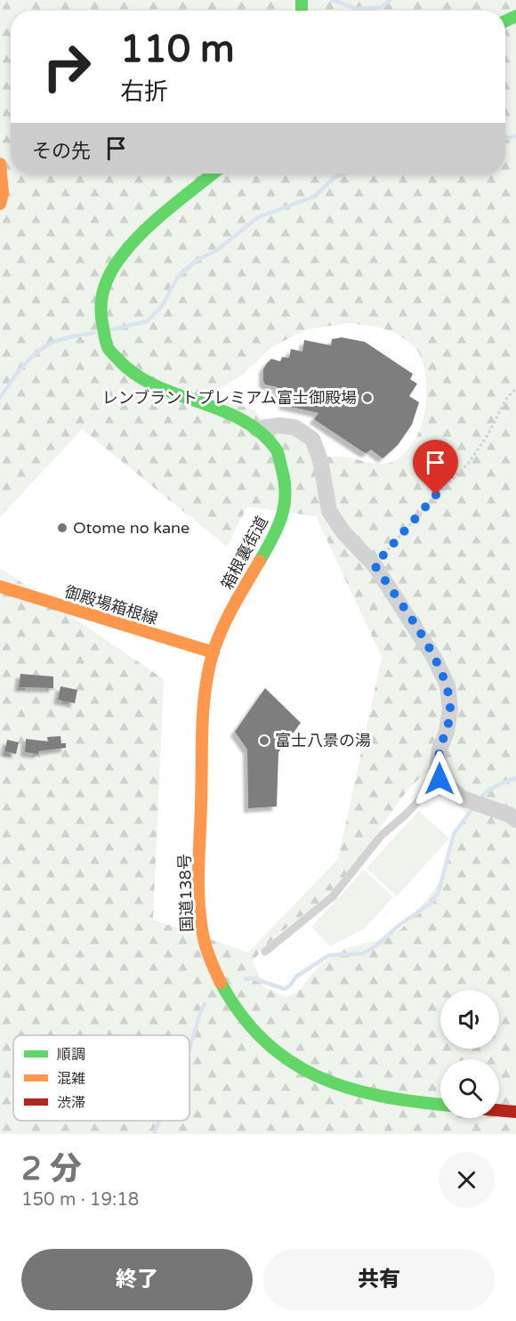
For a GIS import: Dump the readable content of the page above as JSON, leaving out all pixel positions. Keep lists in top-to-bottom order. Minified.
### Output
{"streets":{"main road":["箱根裏街道","御殿場箱根線","国道138号"]},"crossings":[["箱根裏街道","御殿場箱根線"],["箱根裏街道","国道138号"],["御殿場箱根線","国道138号"]],"places":["レンブラントプレミアム富士御殿場","Otome no kane","富士八景の湯"],"legend":["順調","混雑","渋滞"],"page":{"turn":["110 m","右折"],"then":"その先","heading":["2 分","150 m · 19:18"],"buttons":["終了","共有"]}}
